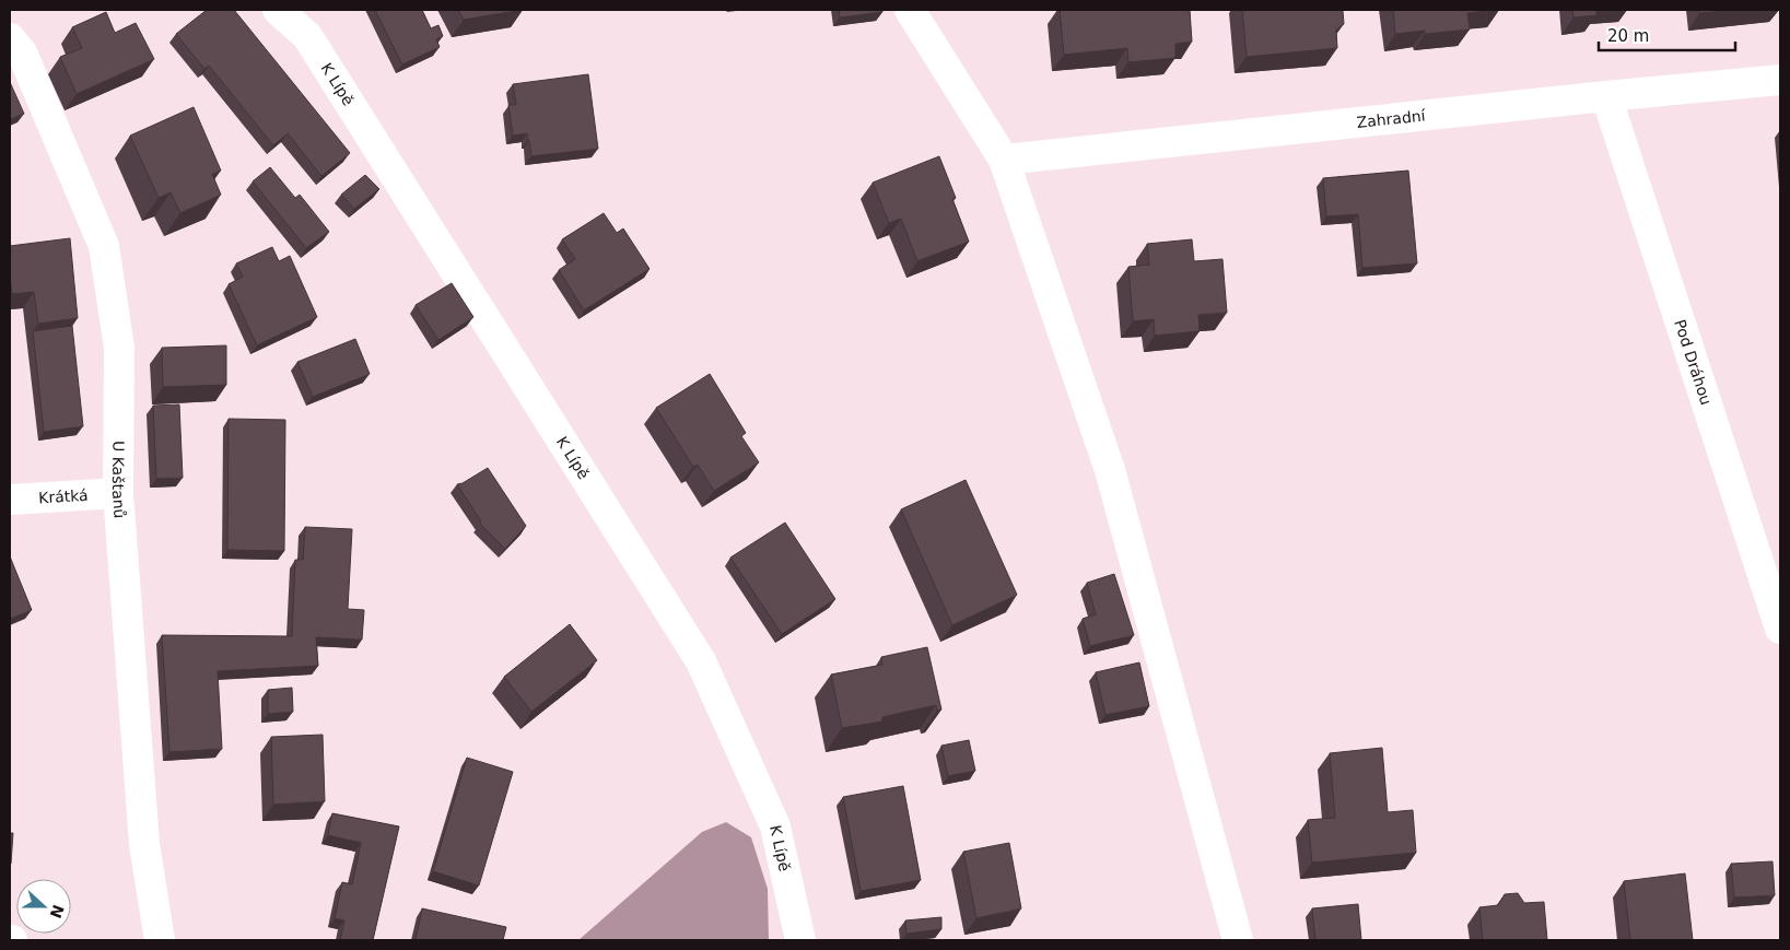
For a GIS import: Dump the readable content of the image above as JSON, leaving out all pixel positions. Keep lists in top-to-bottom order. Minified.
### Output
{"streets":{"street":["K Lípě","Zahradní","Pod Dráhou","U Kaštanů","Krátká"]},"crossings":[["Zahradní","Pod Dráhou"],["U Kaštanů","Krátká"]],"scale_bar":"20 m","north":"right"}
